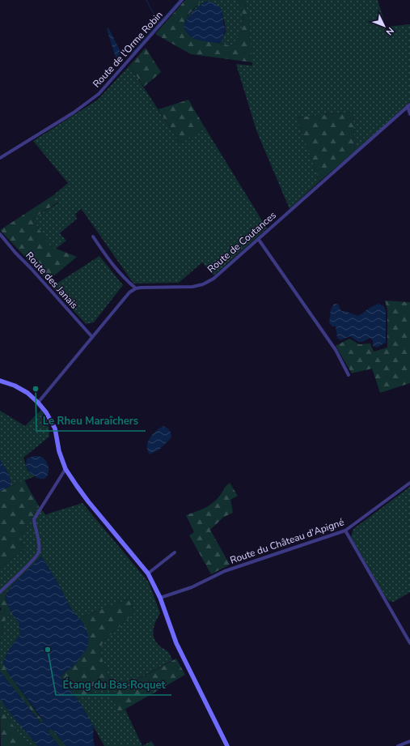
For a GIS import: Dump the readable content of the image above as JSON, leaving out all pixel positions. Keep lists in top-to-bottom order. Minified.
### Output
{"streets":{"street":["Route de l'Orme Robin","Route de Coutances","Route des Janais","Route du Château d'Apigné"]},"places":["Le Rheu Maraîchers","Étang du Bas Roquet"],"north":"bottom right"}
